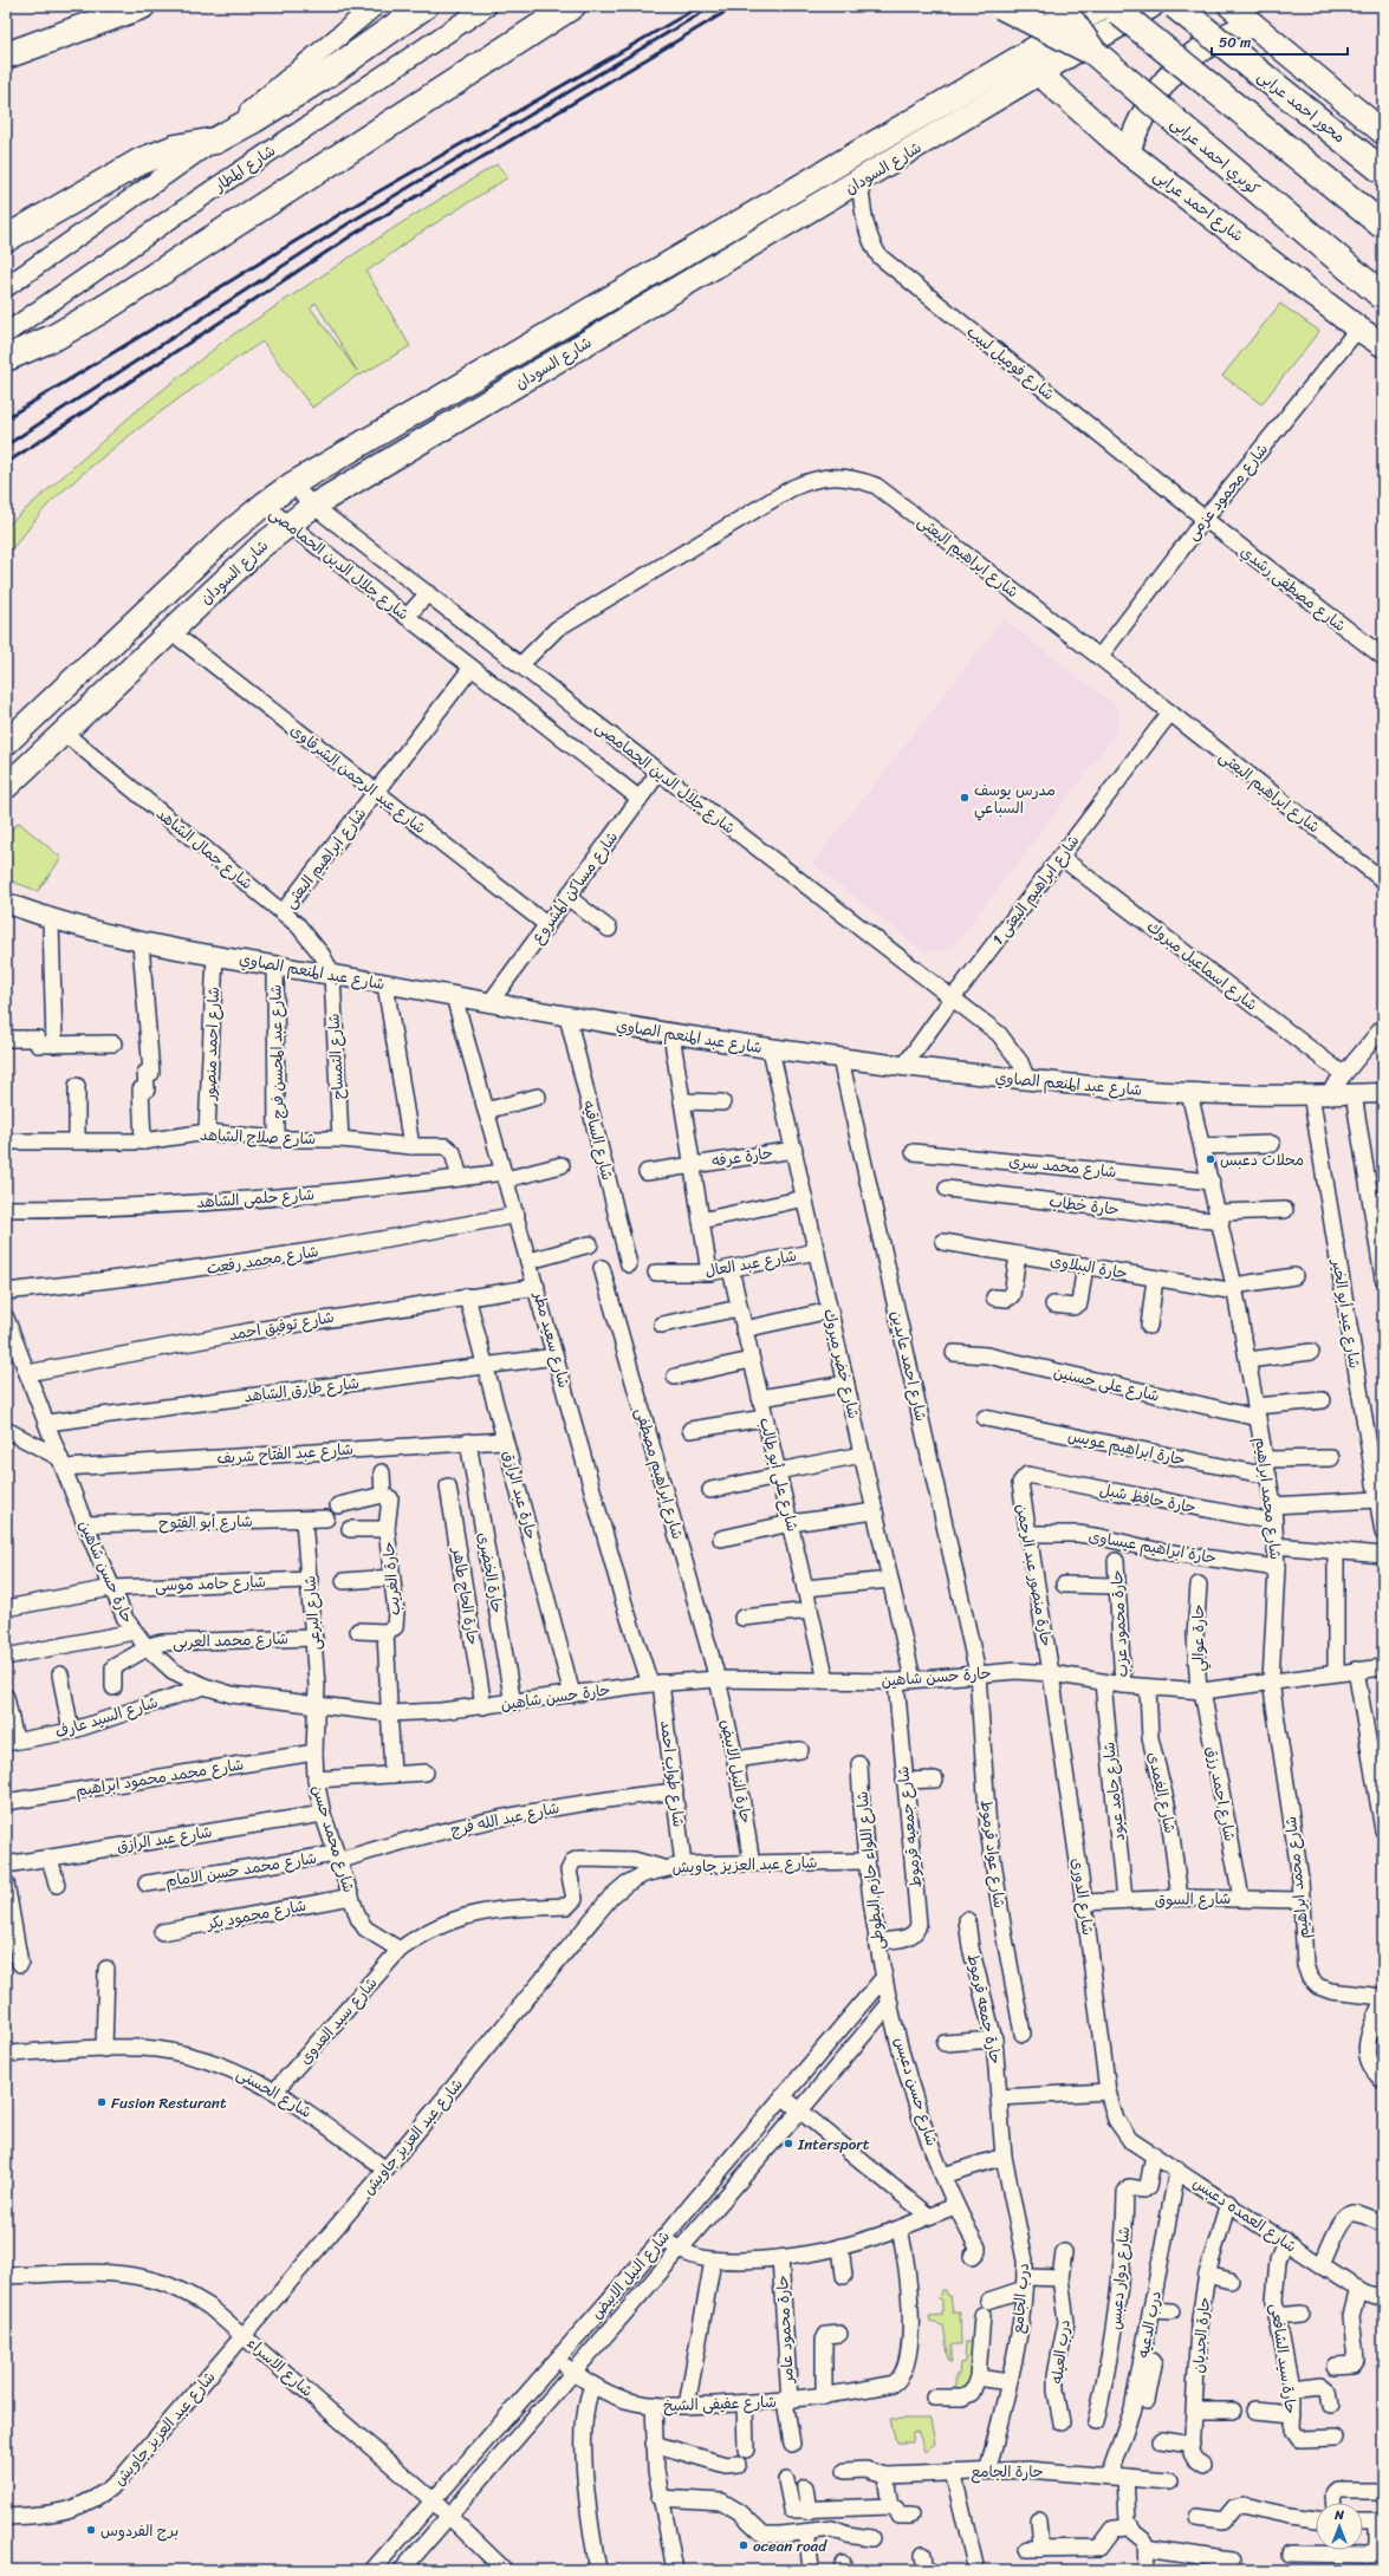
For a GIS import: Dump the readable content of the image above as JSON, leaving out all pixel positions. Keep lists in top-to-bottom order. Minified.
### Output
{"streets":{"highway":["محور احمد عرابى","كوبري احمد عرابى"],"main road":["شارع السودان","شارع احمد عرابى"],"street":["شارع المطار","شارع فوميل لبيب","شارع محمود عزمى","شارع ابراهيم البعثى","شارع جلال الدين الحمامصى","شارع مصطفى رشدي","شارع عبد الرحمن الشرقاوى","شارع جمال الشاهد","شارع مساكن المشروع","شارع ابراهيم البعثى 1","شارع اسماعيل مبروك","شارع عبد المنعم الصاوي","شارع احمد منصور","شارع عبد المحسن فرج","شارع التمساح","شارع صلاح الشاهد","شارع الساقيه","حارة عرفه","شارع محمد سرى","شارع حلمى الشاهد","حارة خطاب","شارع محمد رفعت","شارع عبد العال","حارة الببلاوى","شارع عيد أبو الخير","شارع توفيق احمد","شارع سعيد مطر","شارع خضر مبروك","شارع احمد عابدين","شارع على حسنين","شارع طارق الشاهد","حارة ابراهيم عويس","شارع عبد الفتاح شريف","شارع ابراهيم مصطفى","شارع على أبو طالب","حارة عبد الرازق","حارة حافظ شبل","شارع محمد ابراهيم","شارع أبو الفتوح","حارة ابراهيم عيساوى","حارة حسن شاهين","حارة الخضرى","حارة منصور عبد الرحمن","حارة الغريب","شارع حامد موسى","حارة الحاج طاهر","شارع البرعى","حارة محمود عزب","حارة عوالي","شارع محمد العربى","شارع السيد عارف","حارة النيل الابيض","شارع طواب احمد","شارع محمد محمود ابراهيم","شارع حامد عبود","شارع الغمدى","شارع احمد رزق","شارع عبد الله فرج","شارع جمعيه قرموط","شارع عبد الرازق","شارع محمد حسن","شارع عواد قرموط","شارع عبد العزيز جاويش","شارع محمد حسن الامام","شارع اللواء حازم البطوطى","شارع الدورى","شارع السوق","شارع محمود بكر","حارة جمعه قرموط","شارع سيد العدوى","شارع حسن دعبس","شارع الحسنى","شارع العمده دعبس","شارع النيل الابيض","شارع دوار دعبس","درب الجامع","درب الدعيه","حارة محمود عامر","حارة الجديان","درب العيله","حارة سيد الشافعى","شارع الاسراء","شارع عفيفى الشيخ","حارة الجامع"]},"crossings":[["شارع السودان","شارع احمد عرابى"],["شارع السودان","شارع فوميل لبيب"],["شارع السودان","شارع جلال الدين الحمامصى"],["شارع السودان","شارع عبد الرحمن الشرقاوى"],["شارع السودان","شارع جمال الشاهد"],["شارع احمد عرابى","شارع محمود عزمى"],["شارع فوميل لبيب","شارع محمود عزمى"],["شارع فوميل لبيب","شارع مصطفى رشدي"],["شارع محمود عزمى","شارع ابراهيم البعثى"],["شارع محمود عزمى","شارع مصطفى رشدي"],["شارع ابراهيم البعثى","شارع جلال الدين الحمامصى"],["شارع ابراهيم البعثى","شارع عبد الرحمن الشرقاوى"],["شارع ابراهيم البعثى","شارع جمال الشاهد"],["شارع ابراهيم البعثى","شارع ابراهيم البعثى 1"],["شارع جلال الدين الحمامصى","شارع مساكن المشروع"],["شارع جلال الدين الحمامصى","شارع ابراهيم البعثى 1"],["شارع جلال الدين الحمامصى","شارع عبد المنعم الصاوي"],["شارع عبد الرحمن الشرقاوى","شارع مساكن المشروع"],["شارع جمال الشاهد","شارع عبد المنعم الصاوي"],["شارع جمال الشاهد","شارع التمساح"],["شارع مساكن المشروع","شارع عبد المنعم الصاوي"],["شارع ابراهيم البعثى 1","شارع اسماعيل مبروك"],["شارع ابراهيم البعثى 1","شارع عبد المنعم الصاوي"],["شارع عبد المنعم الصاوي","شارع احمد منصور"],["شارع عبد المنعم الصاوي","شارع عبد المحسن فرج"],["شارع عبد المنعم الصاوي","شارع التمساح"],["شارع عبد المنعم الصاوي","شارع الساقيه"],["شارع عبد المنعم الصاوي","شارع عيد أبو الخير"],["شارع عبد المنعم الصاوي","شارع سعيد مطر"],["شارع عبد المنعم الصاوي","شارع خضر مبروك"],["شارع عبد المنعم الصاوي","شارع احمد عابدين"],["شارع عبد المنعم الصاوي","شارع محمد ابراهيم"],["شارع احمد منصور","شارع صلاح الشاهد"],["شارع عبد المحسن فرج","شارع صلاح الشاهد"],["شارع التمساح","شارع صلاح الشاهد"],["شارع صلاح الشاهد","شارع حلمى الشاهد"],["حارة عرفه","شارع خضر مبروك"],["شارع محمد سرى","شارع محمد ابراهيم"],["شارع حلمى الشاهد","شارع سعيد مطر"],["حارة خطاب","شارع محمد ابراهيم"],["شارع محمد رفعت","شارع سعيد مطر"],["شارع عبد العال","شارع خضر مبروك"],["شارع عبد العال","شارع على أبو طالب"],["حارة الببلاوى","شارع محمد ابراهيم"],["شارع توفيق احمد","شارع سعيد مطر"],["شارع توفيق احمد","حارة عبد الرازق"],["شارع توفيق احمد","حارة حسن شاهين"],["شارع سعيد مطر","شارع طارق الشاهد"],["شارع سعيد مطر","حارة حسن شاهين"],["شارع سعيد مطر","شارع طواب احمد"],["شارع خضر مبروك","حارة حسن شاهين"],["شارع احمد عابدين","حارة حسن شاهين"],["شارع احمد عابدين","شارع عواد قرموط"],["شارع على حسنين","شارع محمد ابراهيم"],["شارع طارق الشاهد","حارة عبد الرازق"],["شارع طارق الشاهد","حارة حسن شاهين"],["حارة ابراهيم عويس","شارع محمد ابراهيم"],["شارع عبد الفتاح شريف","حارة عبد الرازق"],["شارع عبد الفتاح شريف","حارة حسن شاهين"],["شارع عبد الفتاح شريف","حارة الخضرى"],["شارع ابراهيم مصطفى","حارة حسن شاهين"],["شارع ابراهيم مصطفى","حارة النيل الابيض"],["شارع على أبو طالب","حارة حسن شاهين"],["حارة عبد الرازق","حارة حسن شاهين"],["حارة حافظ شبل","شارع محمد ابراهيم"],["حارة حافظ شبل","حارة منصور عبد الرحمن"],["شارع محمد ابراهيم","حارة ابراهيم عيساوى"],["شارع محمد ابراهيم","حارة حسن شاهين"],["شارع محمد ابراهيم","شارع السوق"],["شارع أبو الفتوح","حارة حسن شاهين"],["شارع أبو الفتوح","شارع البرعى"],["حارة ابراهيم عيساوى","حارة منصور عبد الرحمن"],["حارة حسن شاهين","حارة الخضرى"],["حارة حسن شاهين","حارة منصور عبد الرحمن"],["حارة حسن شاهين","حارة الغريب"],["حارة حسن شاهين","شارع حامد موسى"],["حارة حسن شاهين","حارة الحاج طاهر"],["حارة حسن شاهين","شارع البرعى"],["حارة حسن شاهين","حارة محمود عزب"],["حارة حسن شاهين","حارة عوالي"],["حارة حسن شاهين","شارع محمد العربى"],["حارة حسن شاهين","شارع السيد عارف"],["حارة حسن شاهين","حارة النيل الابيض"],["حارة حسن شاهين","شارع طواب احمد"],["حارة حسن شاهين","شارع حامد عبود"],["حارة حسن شاهين","شارع الغمدى"],["حارة حسن شاهين","شارع احمد رزق"],["حارة حسن شاهين","شارع جمعيه قرموط"],["حارة حسن شاهين","شارع محمد حسن"],["حارة حسن شاهين","شارع عواد قرموط"],["حارة حسن شاهين","شارع الدورى"],["حارة منصور عبد الرحمن","شارع الدورى"],["شارع حامد موسى","شارع البرعى"],["شارع البرعى","شارع محمد العربى"],["شارع البرعى","شارع محمد حسن"],["حارة عوالي","شارع احمد رزق"],["حارة النيل الابيض","شارع عبد العزيز جاويش"],["شارع طواب احمد","شارع عبد الله فرج"],["شارع طواب احمد","شارع عبد العزيز جاويش"],["شارع محمد محمود ابراهيم","شارع محمد حسن"],["شارع حامد عبود","شارع السوق"],["شارع الغمدى","شارع السوق"],["شارع احمد رزق","شارع السوق"],["شارع عبد الله فرج","شارع محمد حسن"],["شارع عبد الله فرج","شارع محمد حسن الامام"],["شارع جمعيه قرموط","شارع اللواء حازم البطوطى"],["شارع عبد الرازق","شارع محمد حسن"],["شارع محمد حسن","شارع محمد حسن الامام"],["شارع محمد حسن","شارع محمود بكر"],["شارع محمد حسن","شارع سيد العدوى"],["شارع عبد العزيز جاويش","شارع اللواء حازم البطوطى"],["شارع عبد العزيز جاويش","شارع سيد العدوى"],["شارع عبد العزيز جاويش","شارع الحسنى"],["شارع عبد العزيز جاويش","شارع الاسراء"],["شارع اللواء حازم البطوطى","شارع حسن دعبس"],["شارع اللواء حازم البطوطى","شارع النيل الابيض"],["شارع الدورى","شارع السوق"],["شارع الدورى","شارع العمده دعبس"],["حارة جمعه قرموط","درب الجامع"],["شارع سيد العدوى","شارع الحسنى"],["شارع حسن دعبس","شارع النيل الابيض"],["شارع العمده دعبس","شارع دوار دعبس"],["شارع العمده دعبس","درب الدعيه"],["شارع العمده دعبس","حارة الجديان"],["شارع العمده دعبس","حارة سيد الشافعى"],["شارع النيل الابيض","شارع الاسراء"],["شارع النيل الابيض","شارع عفيفى الشيخ"],["درب الجامع","حارة الجامع"],["درب الدعيه","حارة الجامع"],["حارة محمود عامر","شارع عفيفى الشيخ"]],"places":["مدرس يوسف السباعي","محلات دعبس","Fusion Resturant","Intersport","برج الفردوس","ocean road"],"scale_bar":"50 m","north":"top"}
